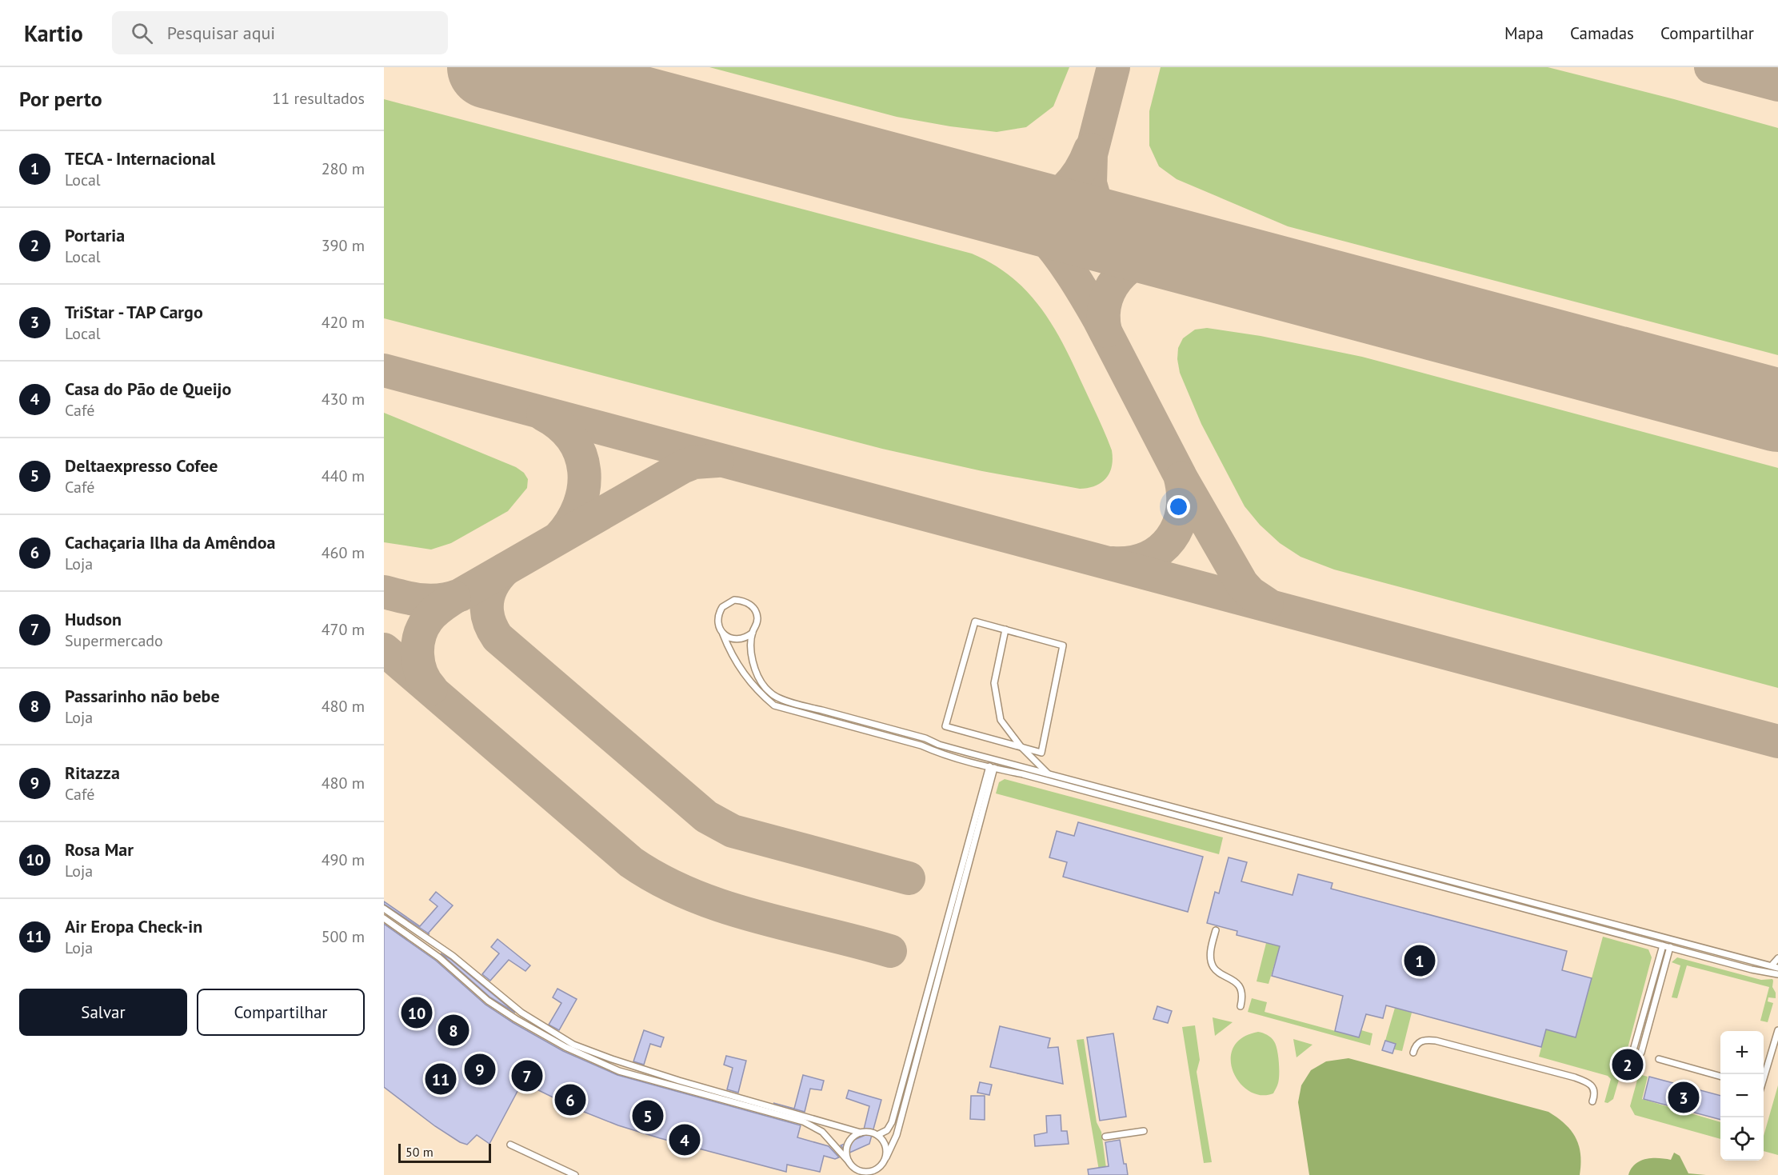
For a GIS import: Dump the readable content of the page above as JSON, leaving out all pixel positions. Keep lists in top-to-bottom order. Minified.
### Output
{"scale_bar":"50 m","page":{"header":"Kartio","search":"Pesquisar aqui","nav":["Mapa","Camadas","Compartilhar"],"heading":["Por perto","11 resultados"],"list":[{"mark":"1","name":"TECA - Internacional","note":"Local","value":"280 m"},{"mark":"2","name":"Portaria","note":"Local","value":"390 m"},{"mark":"3","name":"TriStar - TAP Cargo","note":"Local","value":"420 m"},{"mark":"4","name":"Casa do Pão de Queijo","note":"Café","value":"430 m"},{"mark":"5","name":"Deltaexpresso Cofee","note":"Café","value":"440 m"},{"mark":"6","name":"Cachaçaria Ilha da Amêndoa","note":"Loja","value":"460 m"},{"mark":"7","name":"Hudson","note":"Supermercado","value":"470 m"},{"mark":"8","name":"Passarinho não bebe","note":"Loja","value":"480 m"},{"mark":"9","name":"Ritazza","note":"Café","value":"480 m"},{"mark":"10","name":"Rosa Mar","note":"Loja","value":"490 m"},{"mark":"11","name":"Air Eropa Check-in","note":"Loja","value":"500 m"}],"pins":["1","10","8","2","9","7","11","3","6","5","4"],"buttons":["Salvar","Compartilhar"],"map_buttons":["+","−"],"scale":"50 m"}}
